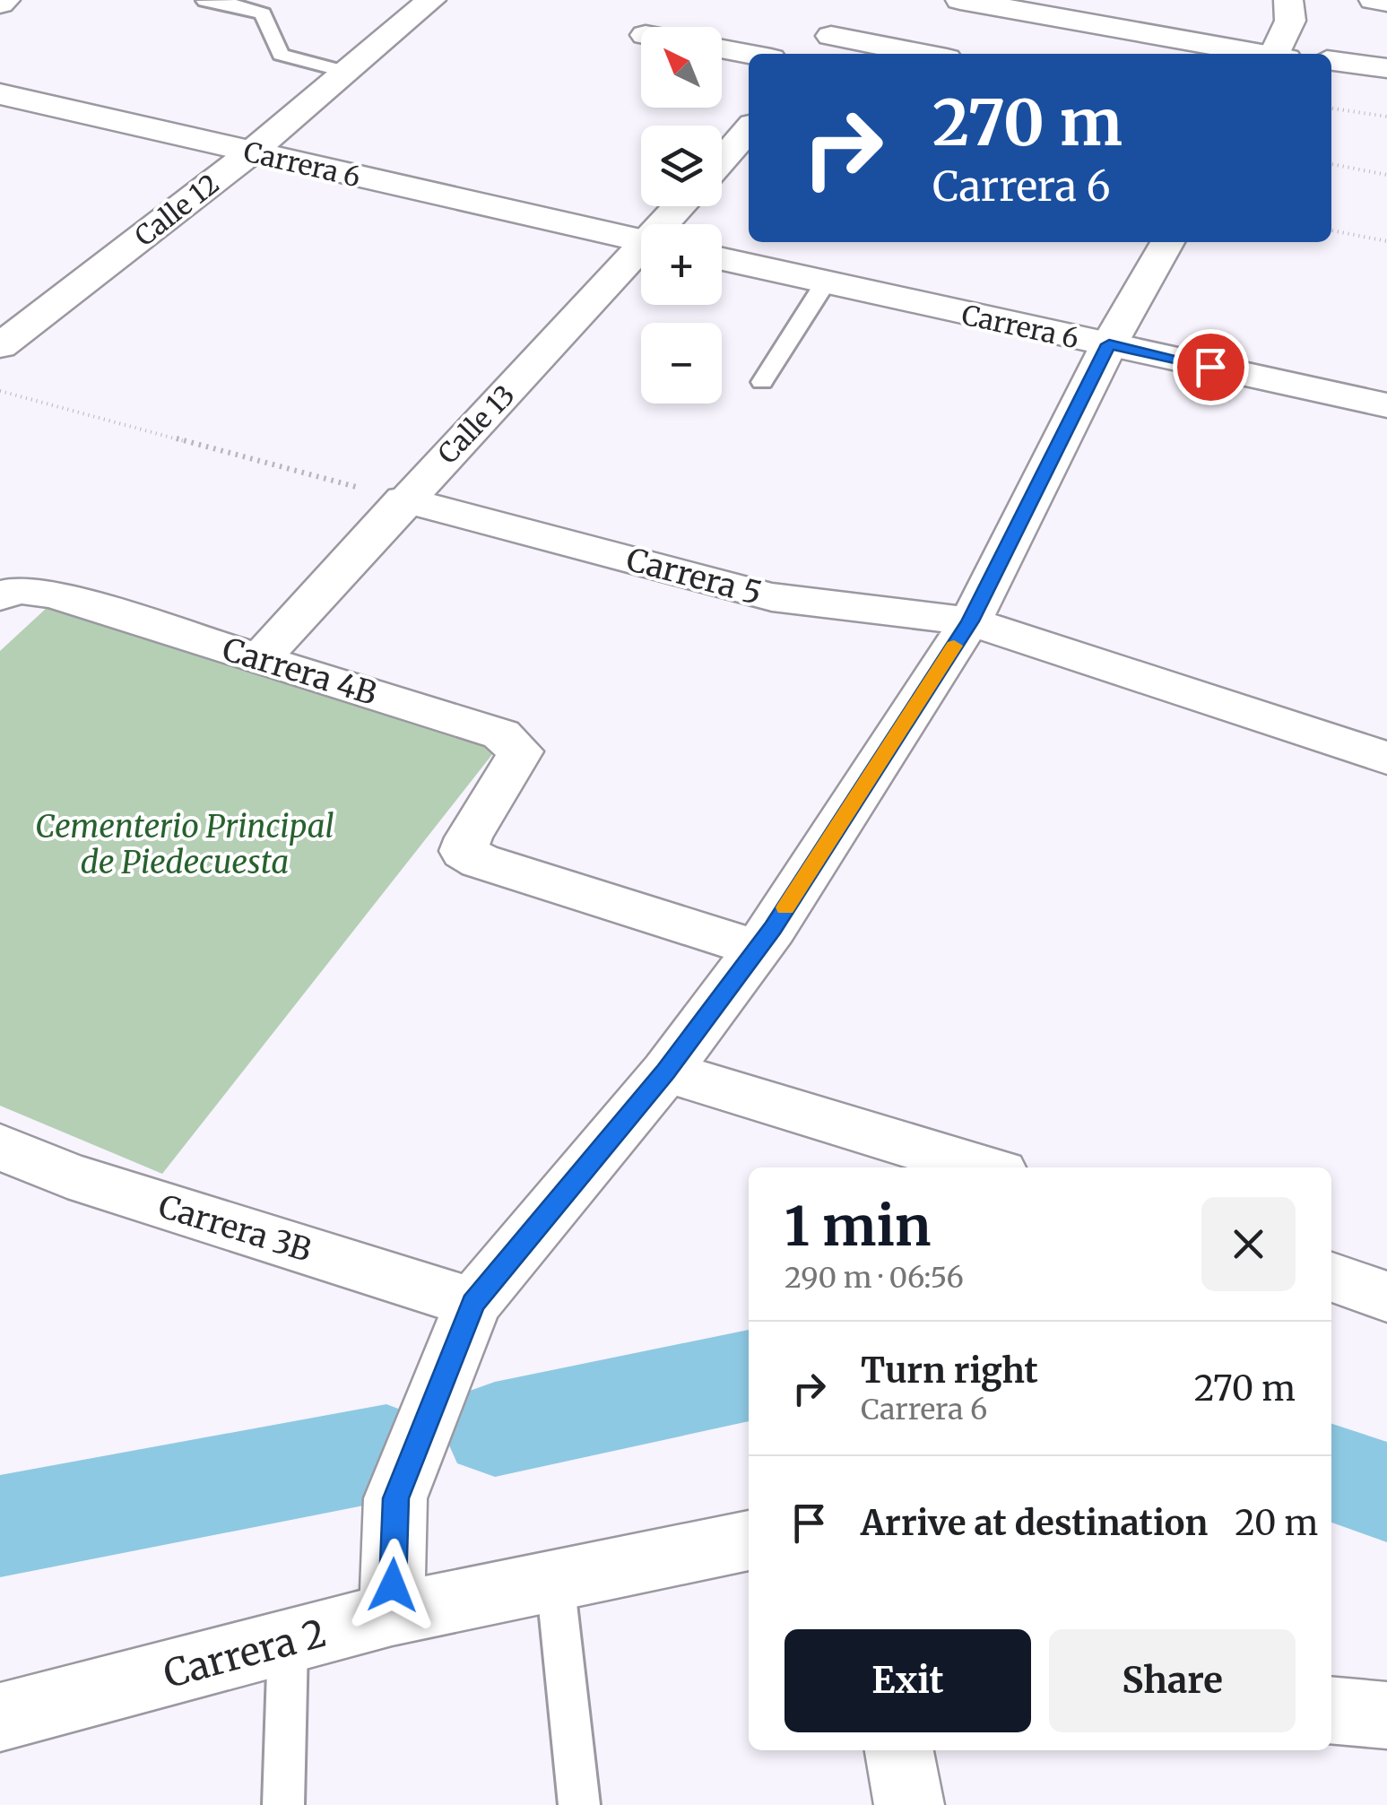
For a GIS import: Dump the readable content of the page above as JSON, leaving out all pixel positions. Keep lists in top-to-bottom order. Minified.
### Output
{"streets":{"street":["Carrera 6","Calle 12","Calle 13","Carrera 5","Carrera 4B","Carrera 3B","Carrera 2"]},"crossings":[["Carrera 6","Calle 12"],["Calle 13","Carrera 5"],["Calle 13","Carrera 4B"]],"parks":["Cementerio Principal de Piedecuesta"],"north":"top left","page":{"map_buttons":["+","−"],"turn":["270 m","Carrera 6"],"heading":["1 min","290 m · 06:56"],"list":[{"name":"Turn right","note":"Carrera 6","value":"270 m"},{"name":"Arrive at destination","value":"20 m"}],"buttons":["Exit","Share"]}}
